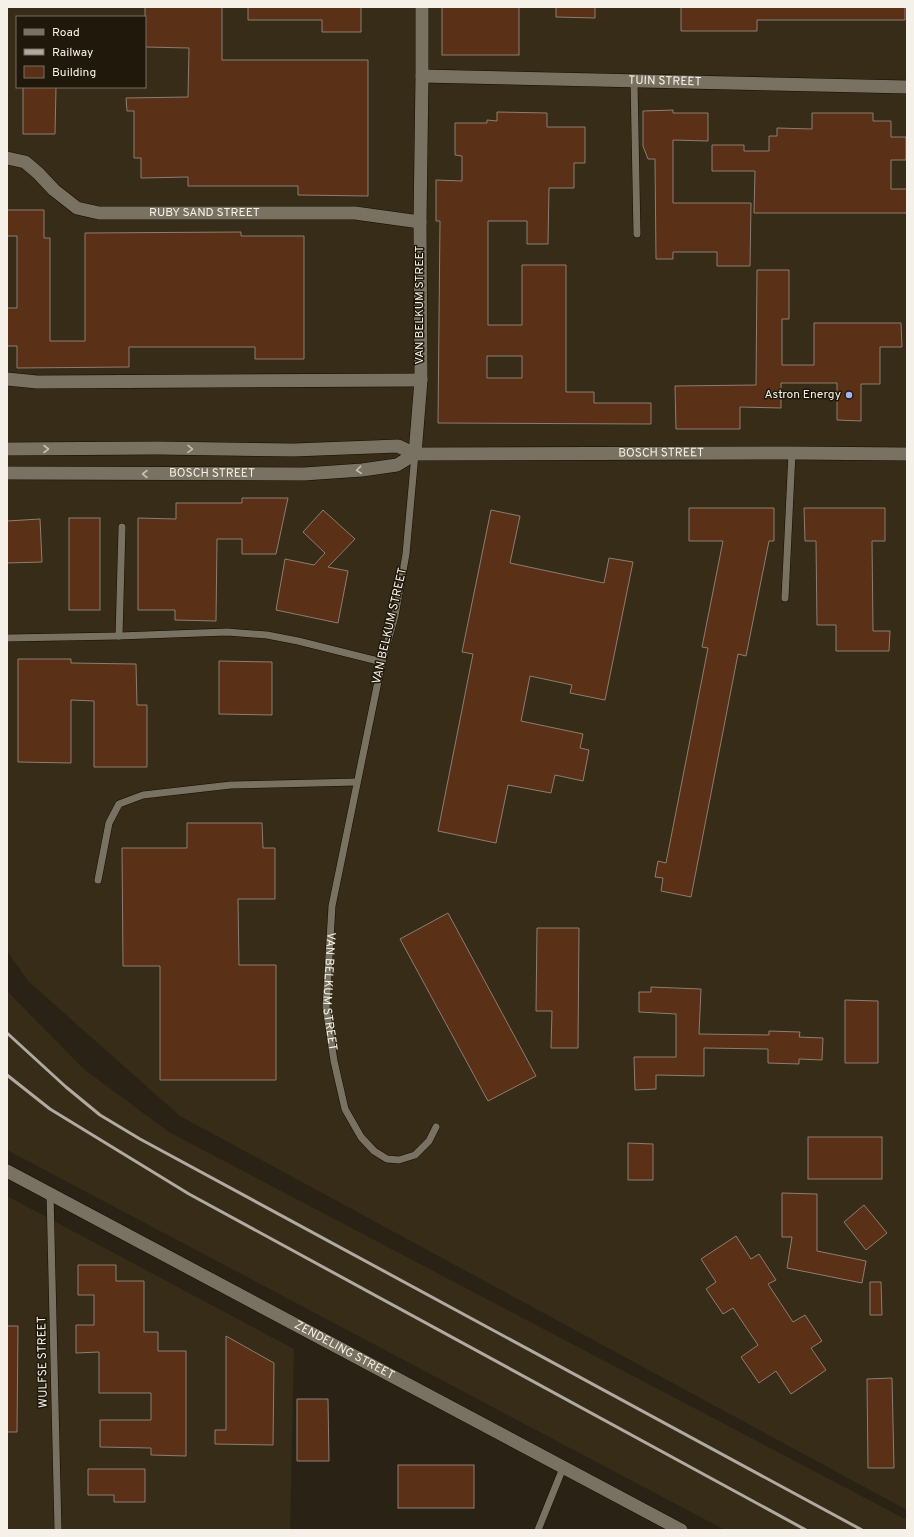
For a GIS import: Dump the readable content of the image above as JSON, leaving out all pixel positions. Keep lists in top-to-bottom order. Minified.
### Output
{"streets":{"street":["TUIN STREET","RUBY SAND STREET","VAN BELKUM STREET","BOSCH STREET","ZENDELING STREET"],"lane":["WULFSE STREET"]},"crossings":[["TUIN STREET","VAN BELKUM STREET"],["RUBY SAND STREET","VAN BELKUM STREET"],["VAN BELKUM STREET","BOSCH STREET"],["ZENDELING STREET","WULFSE STREET"]],"places":["Astron Energy"],"legend":["Road","Railway","Building"]}
